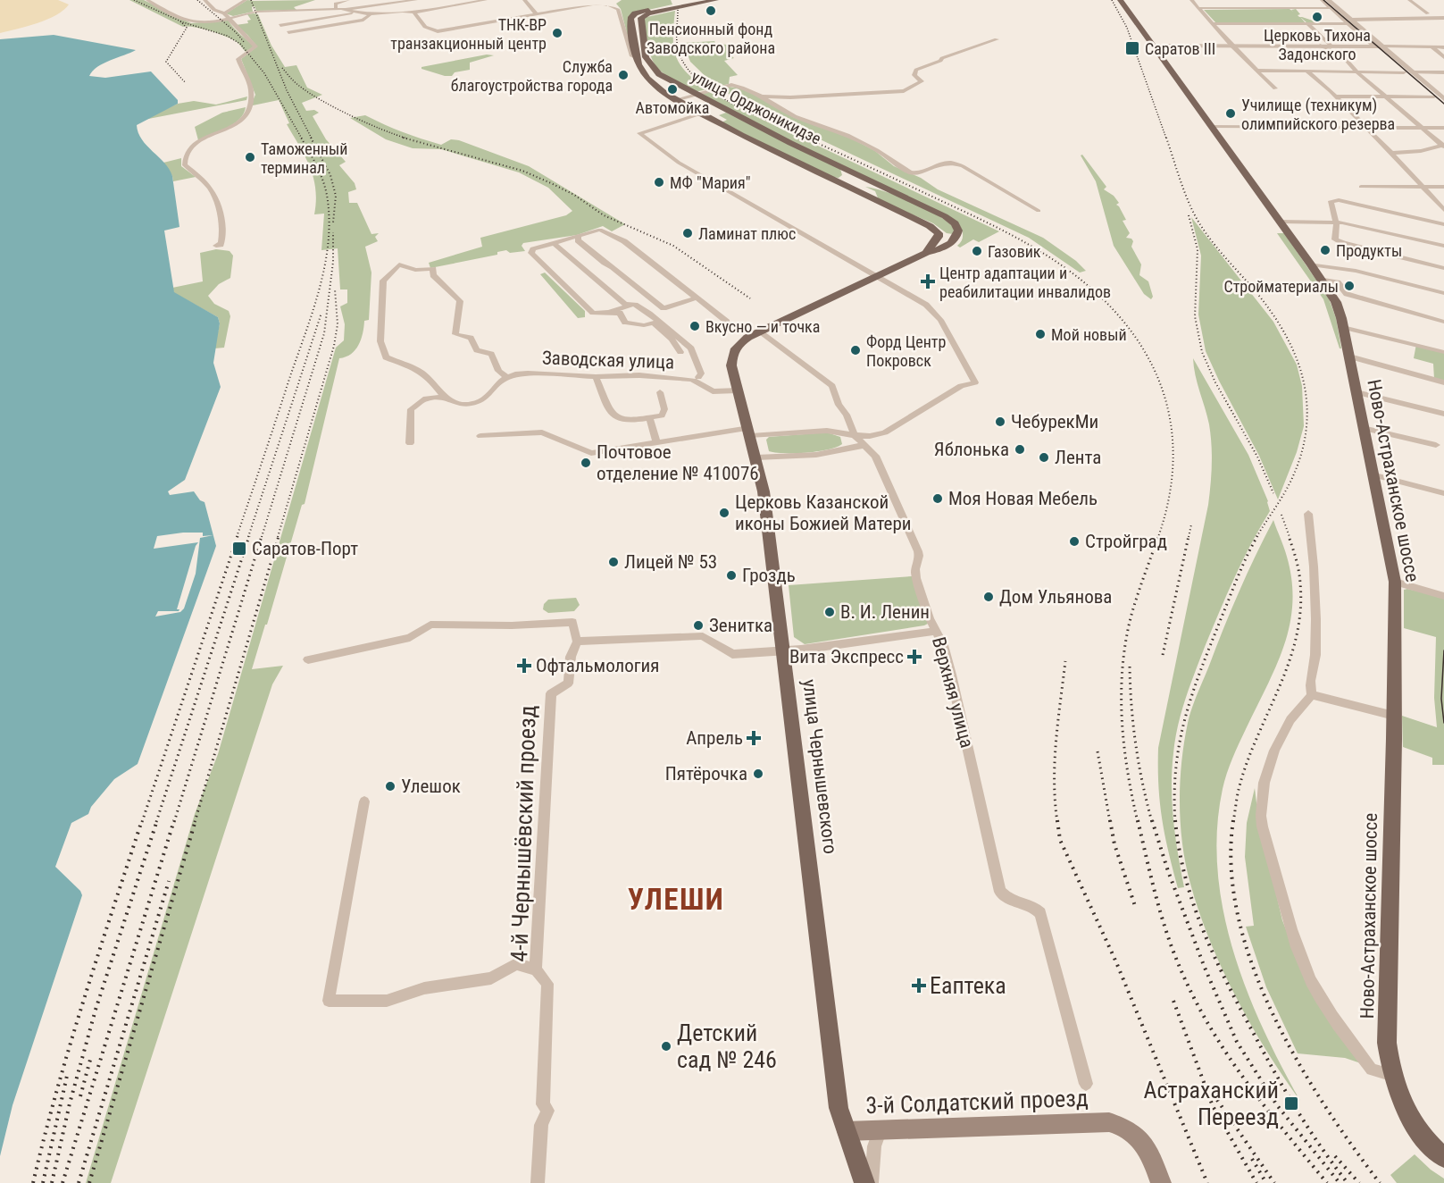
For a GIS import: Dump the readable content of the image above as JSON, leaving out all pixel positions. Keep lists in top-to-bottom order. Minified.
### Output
{"streets":{"main road":["улица Орджоникидзе","Ново-Астраханское шоссе","улица Чернышевского","3-й Солдатский проезд"],"street":["Заводская улица","Верхняя улица","4-й Чернышёвский проезд"]},"crossings":[["Заводская улица","улица Чернышевского"],["Верхняя улица","улица Чернышевского"],["улица Чернышевского","3-й Солдатский проезд"]],"districts":["УЛЕШИ"],"places":{"other":["Пенсионный фонд Заводского района","Церковь Тихона Задонского","ТНК-BP транзакционный центр","Служба благоустройства города","Автомойка","Училище (техникум) олимпийского резерва","Таможенный терминал","МФ \"Мария\"","Ламинат плюс","Продукты","Газовик","Стройматериалы","Вкусно — и точка","Мой новый","Форд Центр Покровск","ЧебурекМи","Яблонька","Лента","Почтовое отделение № 410076","Моя Новая Мебель","Церковь Казанской иконы Божией Матери","Стройград","Лицей № 53","Гроздь","Дом Ульянова","В. И. Ленин","Зенитка","Пятёрочка","Улешок","Детский сад № 246"],"transit":["Саратов III","Саратов-Порт","Астраханский Переезд"],"health":["Центр адаптации и реабилитации инвалидов","Вита Экспресс","Офтальмология","Апрель","Еаптека"]}}
